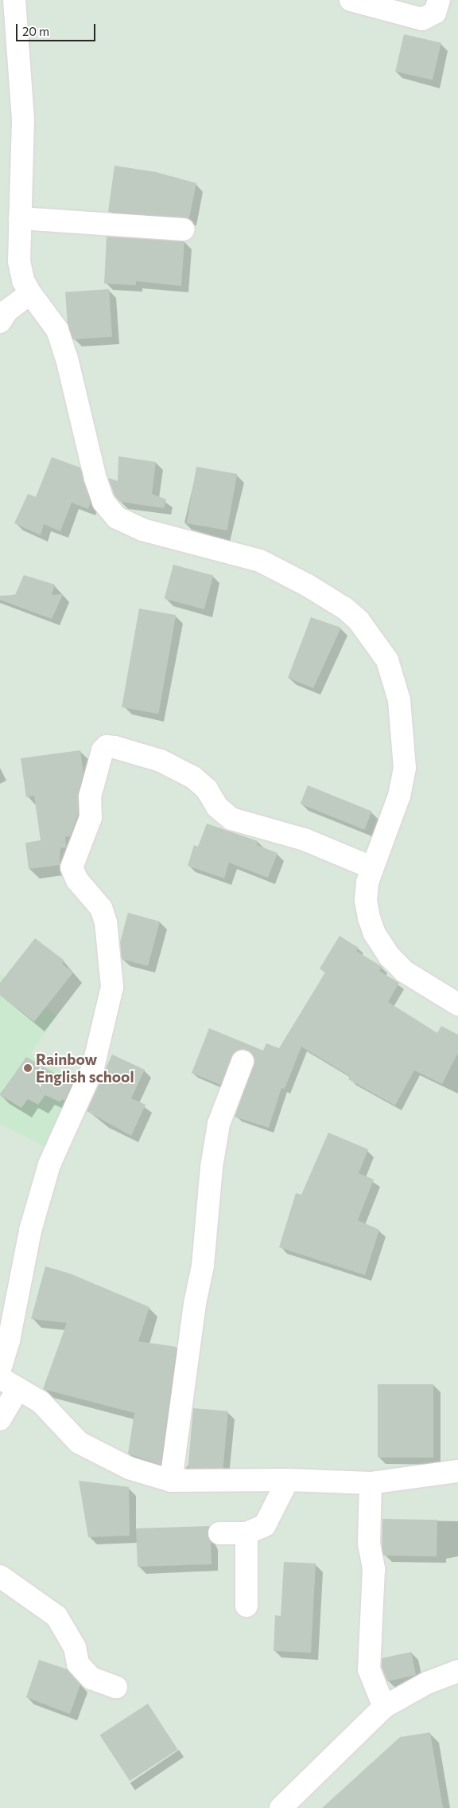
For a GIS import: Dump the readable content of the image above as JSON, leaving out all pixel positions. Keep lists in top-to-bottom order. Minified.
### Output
{"places":["Rainbow English school"],"scale_bar":"20 m"}
